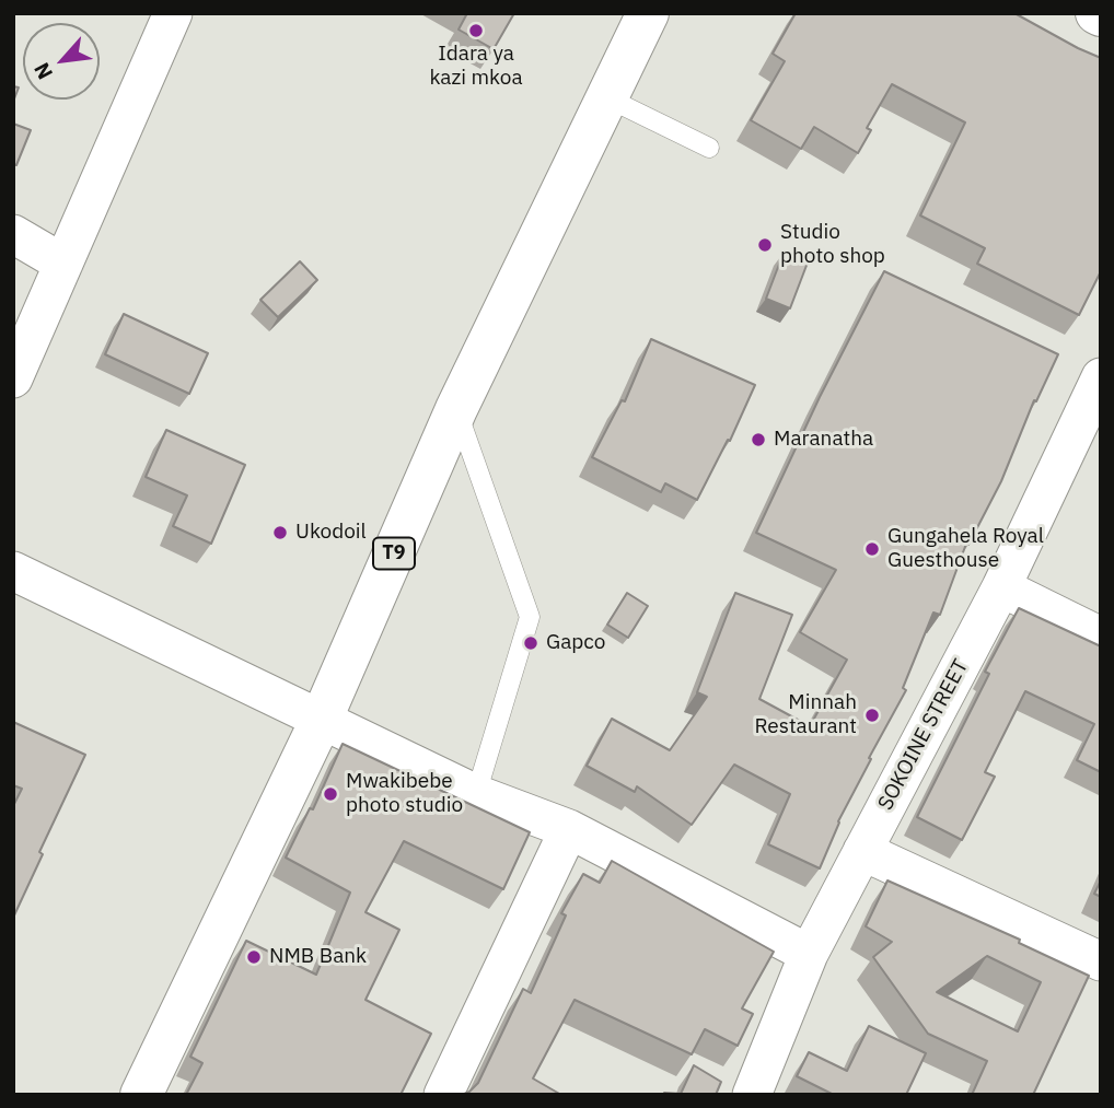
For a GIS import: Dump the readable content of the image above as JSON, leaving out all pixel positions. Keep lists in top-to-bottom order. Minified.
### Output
{"streets":{"highway":["T9"],"street":["SOKOINE STREET"]},"places":["Idara ya kazi mkoa","Studio photo shop","Maranatha","Ukodoil","Gungahela Royal Guesthouse","Gapco","Minnah Restaurant","Mwakibebe photo studio","NMB Bank"],"north":"bottom left"}
